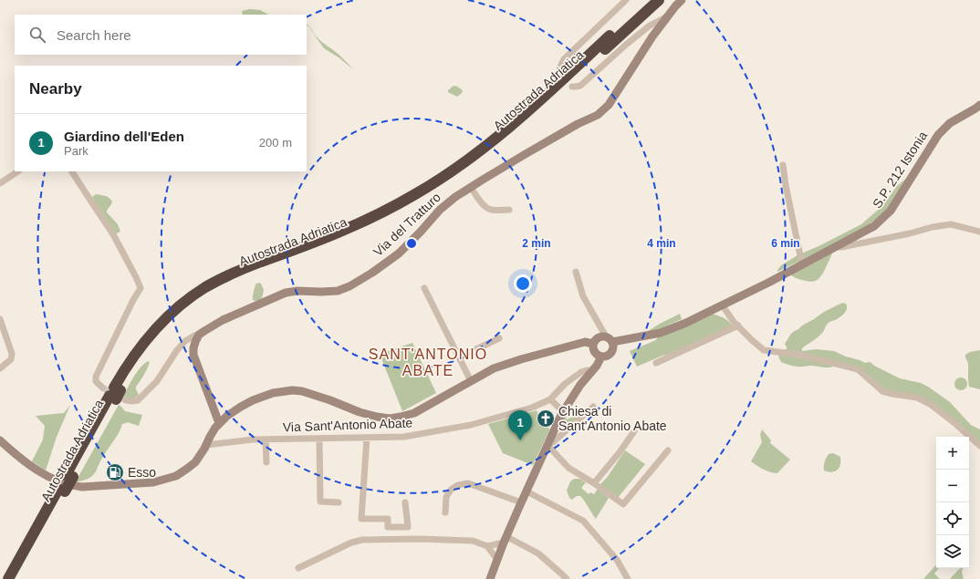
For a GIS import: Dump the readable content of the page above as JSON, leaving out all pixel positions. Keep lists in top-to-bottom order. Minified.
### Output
{"streets":{"highway":["Autostrada Adriatica"],"main road":["S.P. 212 Istonia","Via del Tratturo"],"street":["Via Sant'Antonio Abate"]},"districts":["SANT'ANTONIO ABATE"],"places":{"church":["Chiesa di Sant'Antonio Abate"],"fuel station":["Esso"]},"page":{"search":"Search here","heading":"Nearby","list":[{"mark":"1","name":"Giardino dell'Eden","note":"Park","value":"200 m"}],"pins":"1","map_buttons":["+","−"]},"rings":["2 min","4 min","6 min"]}
